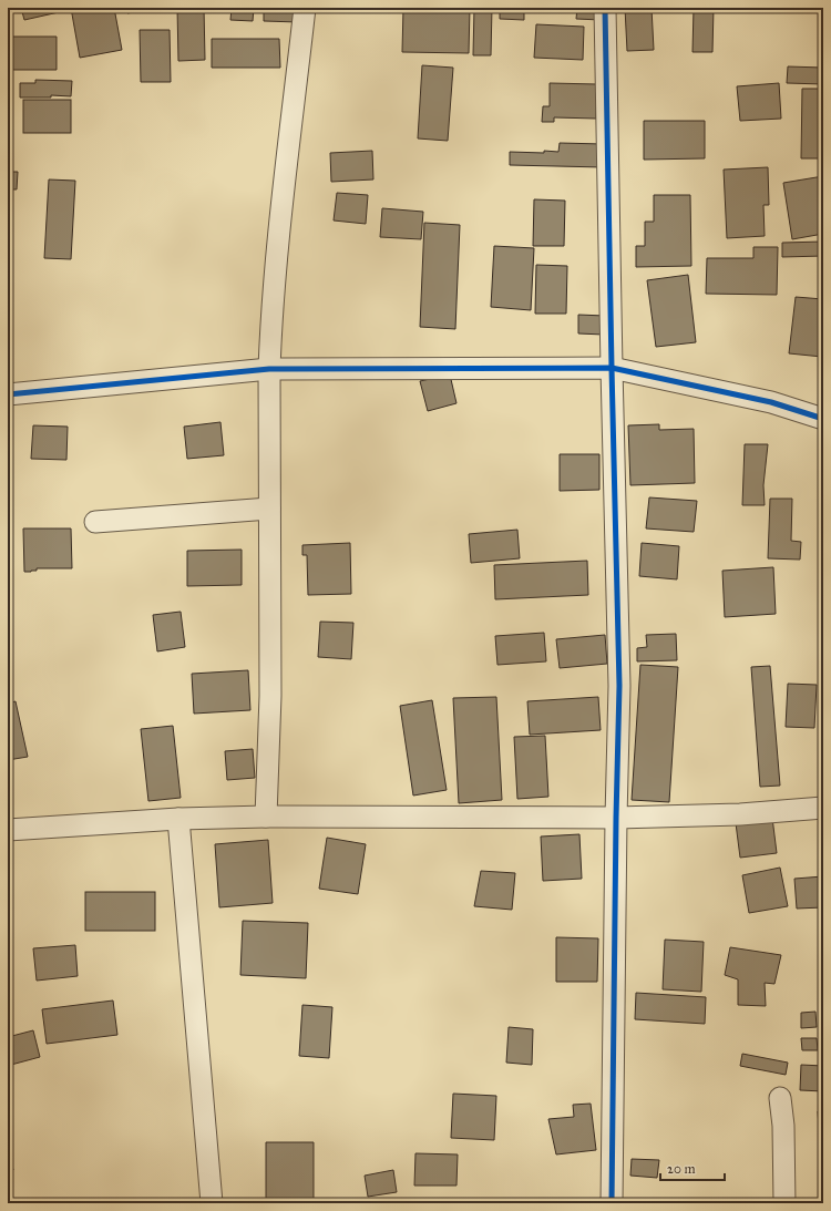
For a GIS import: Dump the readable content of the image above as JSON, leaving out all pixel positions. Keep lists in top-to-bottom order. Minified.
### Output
{"scale_bar":"20 m"}
